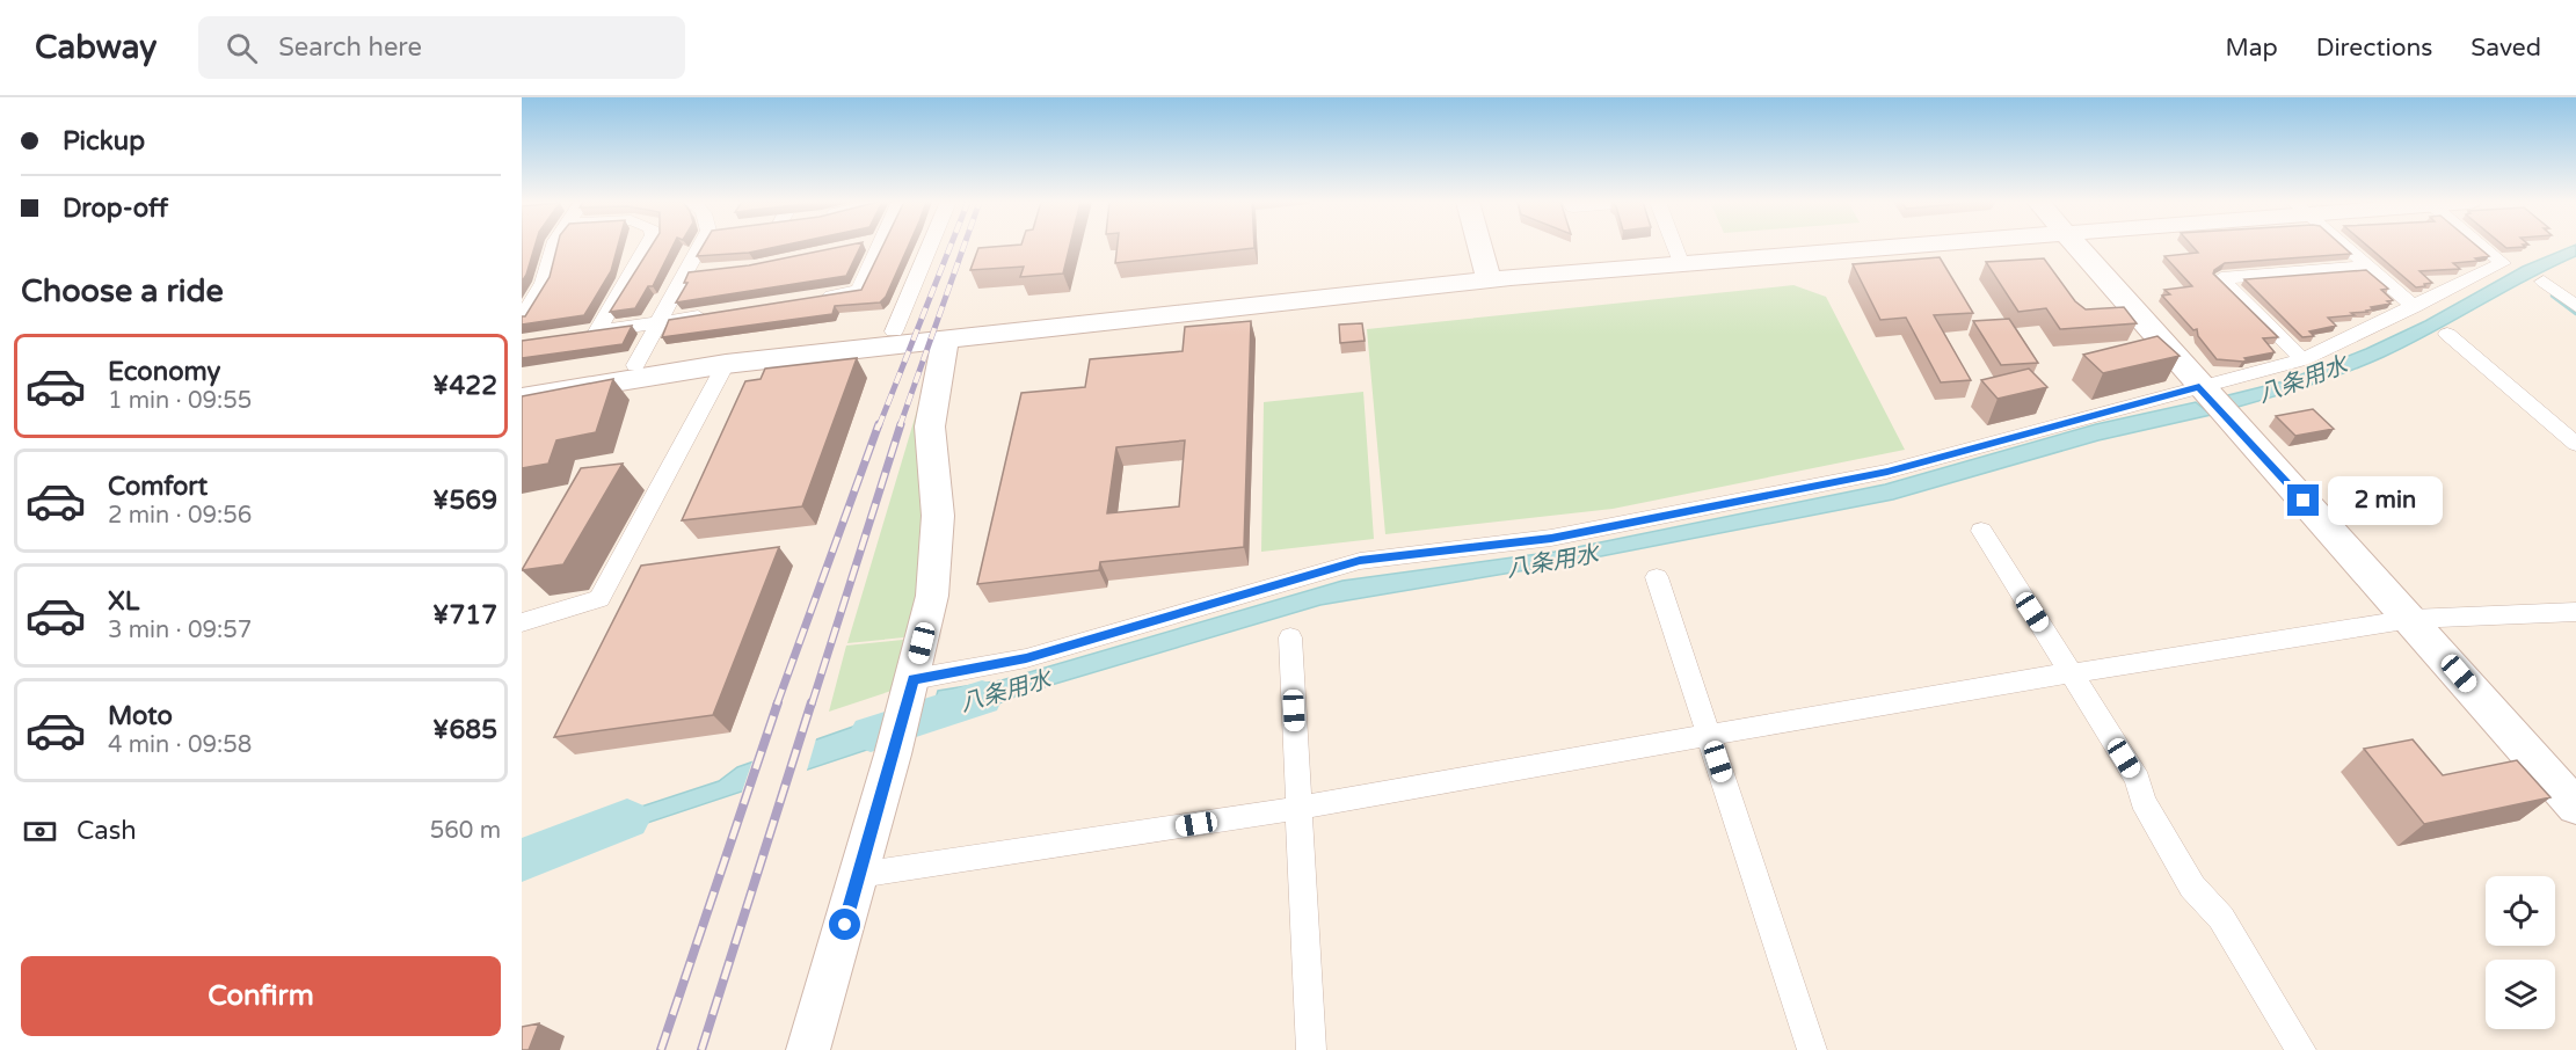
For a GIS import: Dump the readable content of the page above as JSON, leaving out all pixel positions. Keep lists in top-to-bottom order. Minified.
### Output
{"water":["八条用水"],"page":{"header":"Cabway","search":"Search here","nav":["Map","Directions","Saved"],"banner":["Pickup","Drop-off"],"heading":"Choose a ride","list":[{"name":"Economy","note":"1 min · 09:55","value":"¥422"},{"name":"Comfort","note":"2 min · 09:56","value":"¥569"},{"name":"XL","note":"3 min · 09:57","value":"¥717"},{"name":"Moto","note":"4 min · 09:58","value":"¥685"}],"bubble":"2 min","pay":["Cash","560 m"],"buttons":"Confirm"}}
